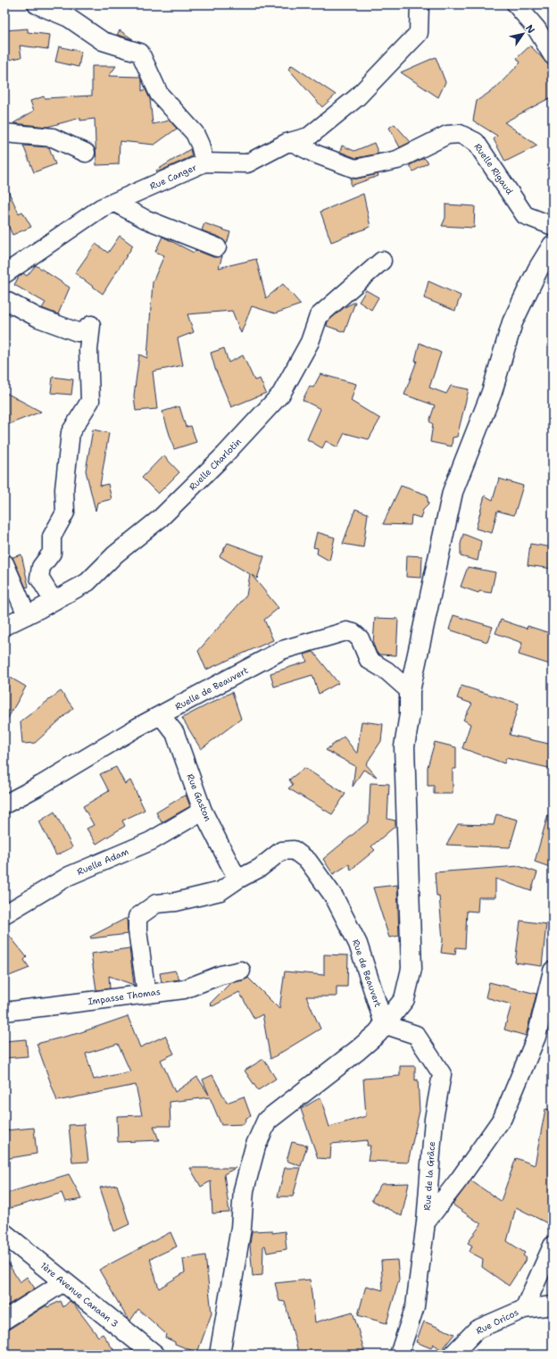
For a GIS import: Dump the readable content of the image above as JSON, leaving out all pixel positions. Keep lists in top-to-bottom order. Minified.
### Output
{"streets":{"street":["Ruelle Rigaud","Rue Canger","Ruelle Charlotin","Ruelle de Beauvert","Rue Gaston","Ruelle Adam","Rue de Beauvert","Impasse Thomas","Rue de la Grâce","1ère Avenue Canaan 3","Rue Oricos"]},"crossings":[["Ruelle Rigaud","Rue Canger"],["Ruelle de Beauvert","Rue Gaston"],["Rue Gaston","Ruelle Adam"],["Rue Gaston","Rue de Beauvert"],["Rue de Beauvert","Impasse Thomas"],["Rue de Beauvert","Rue de la Grâce"]],"north":"top right"}
